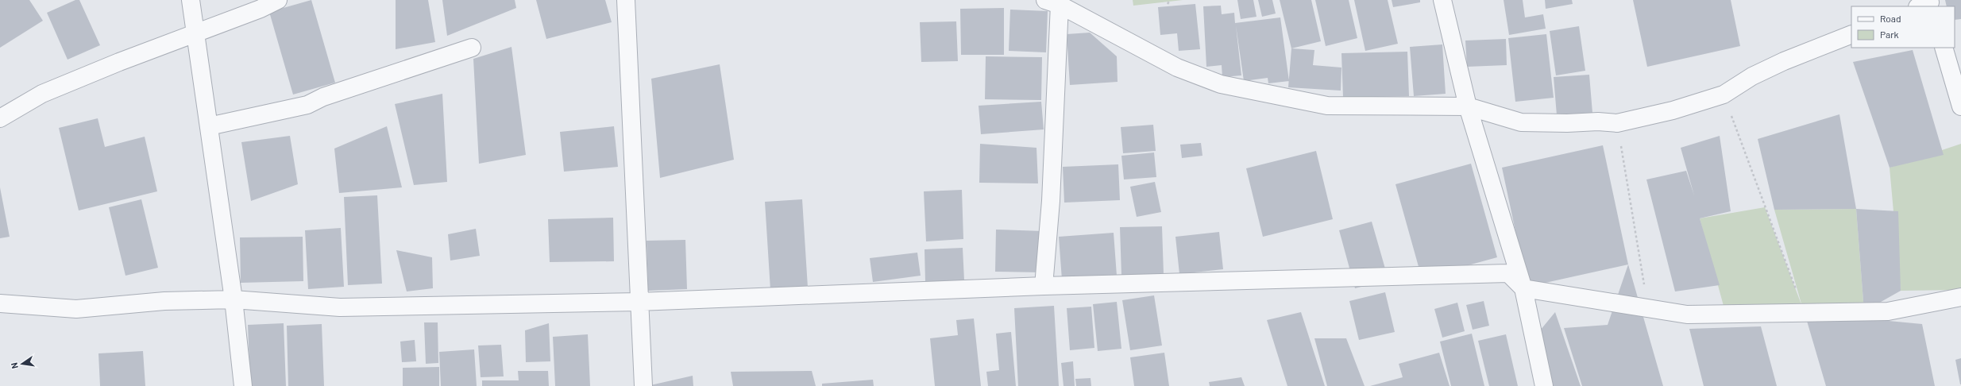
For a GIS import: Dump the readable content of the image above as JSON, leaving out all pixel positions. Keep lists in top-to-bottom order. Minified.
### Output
{"legend":["Road","Park"],"north":"left"}
